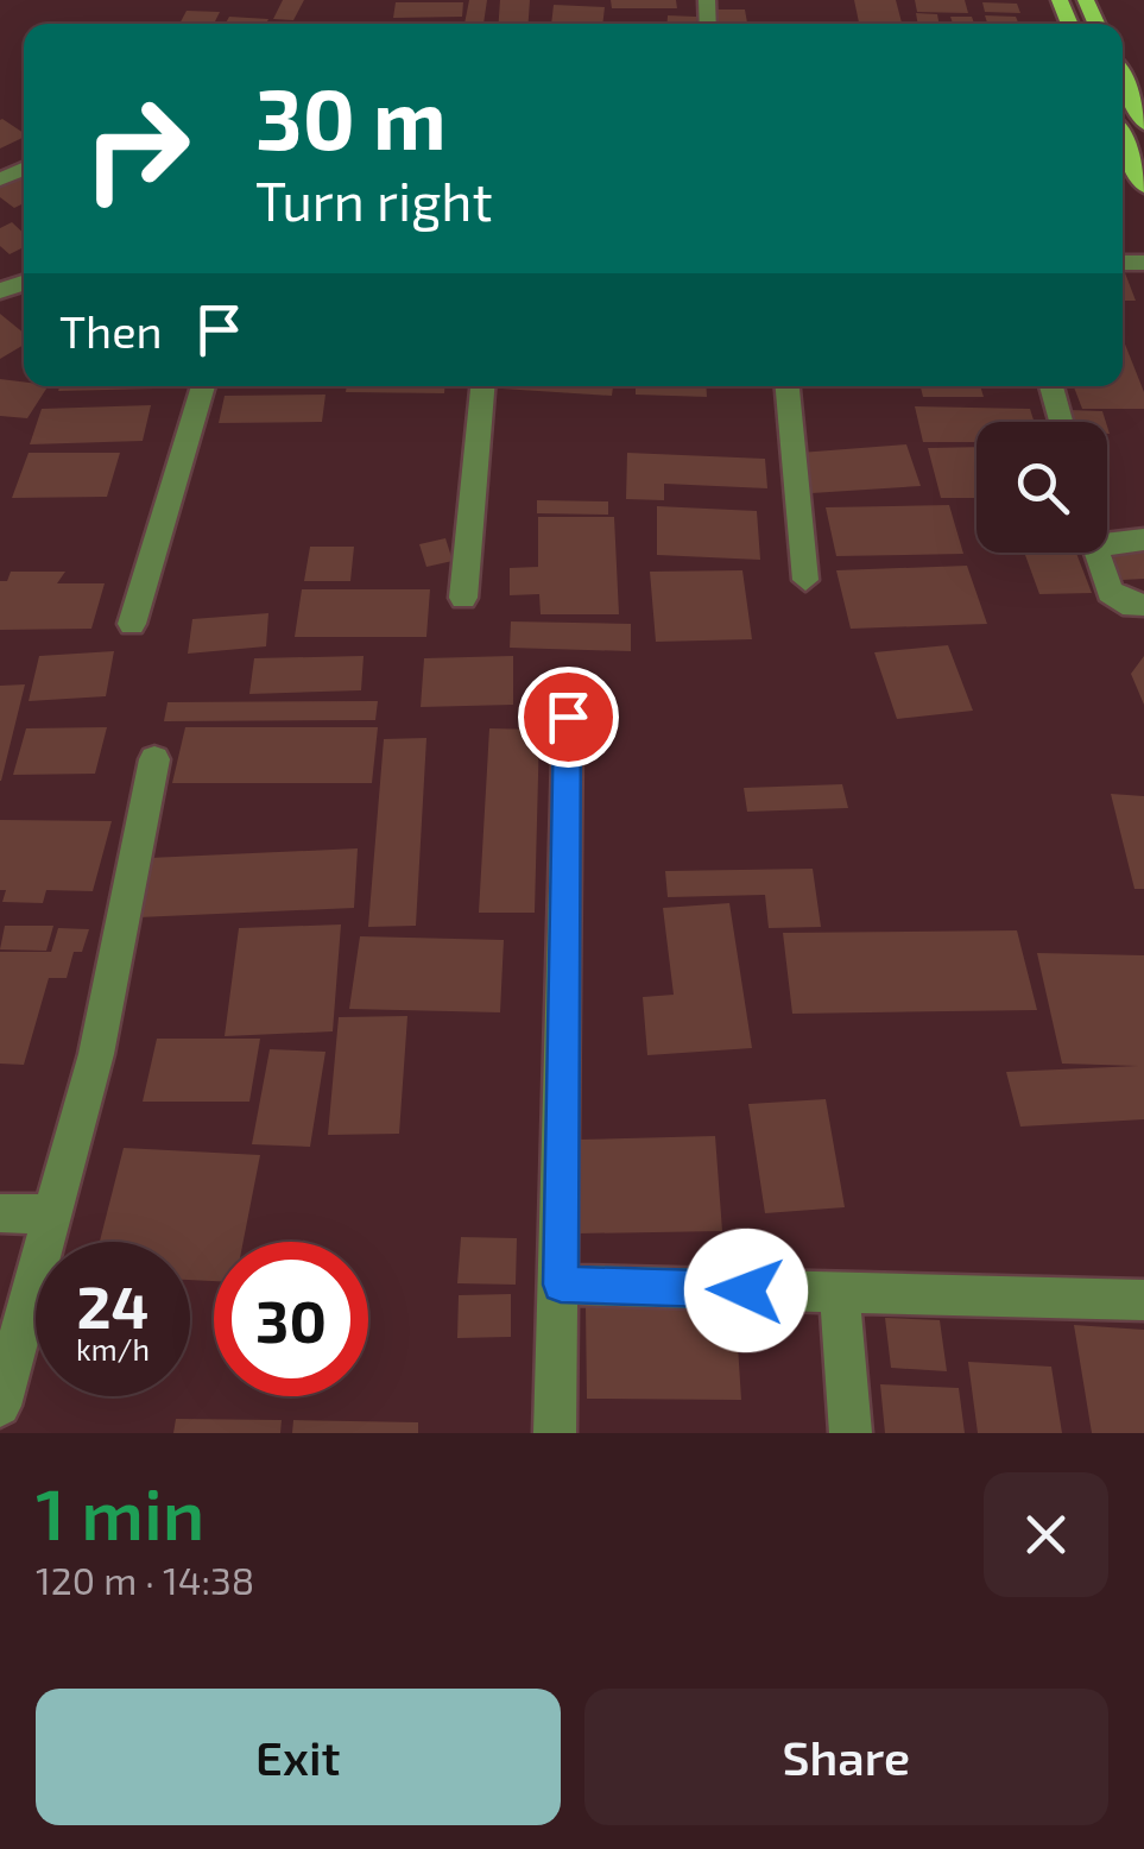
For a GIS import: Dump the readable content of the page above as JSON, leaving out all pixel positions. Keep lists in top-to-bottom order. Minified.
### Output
{"page":{"turn":["30 m","Turn right"],"then":"Then","speed":"24 km/h","limit":"30","heading":["1 min","120 m · 14:38"],"buttons":["Exit","Share"]}}
